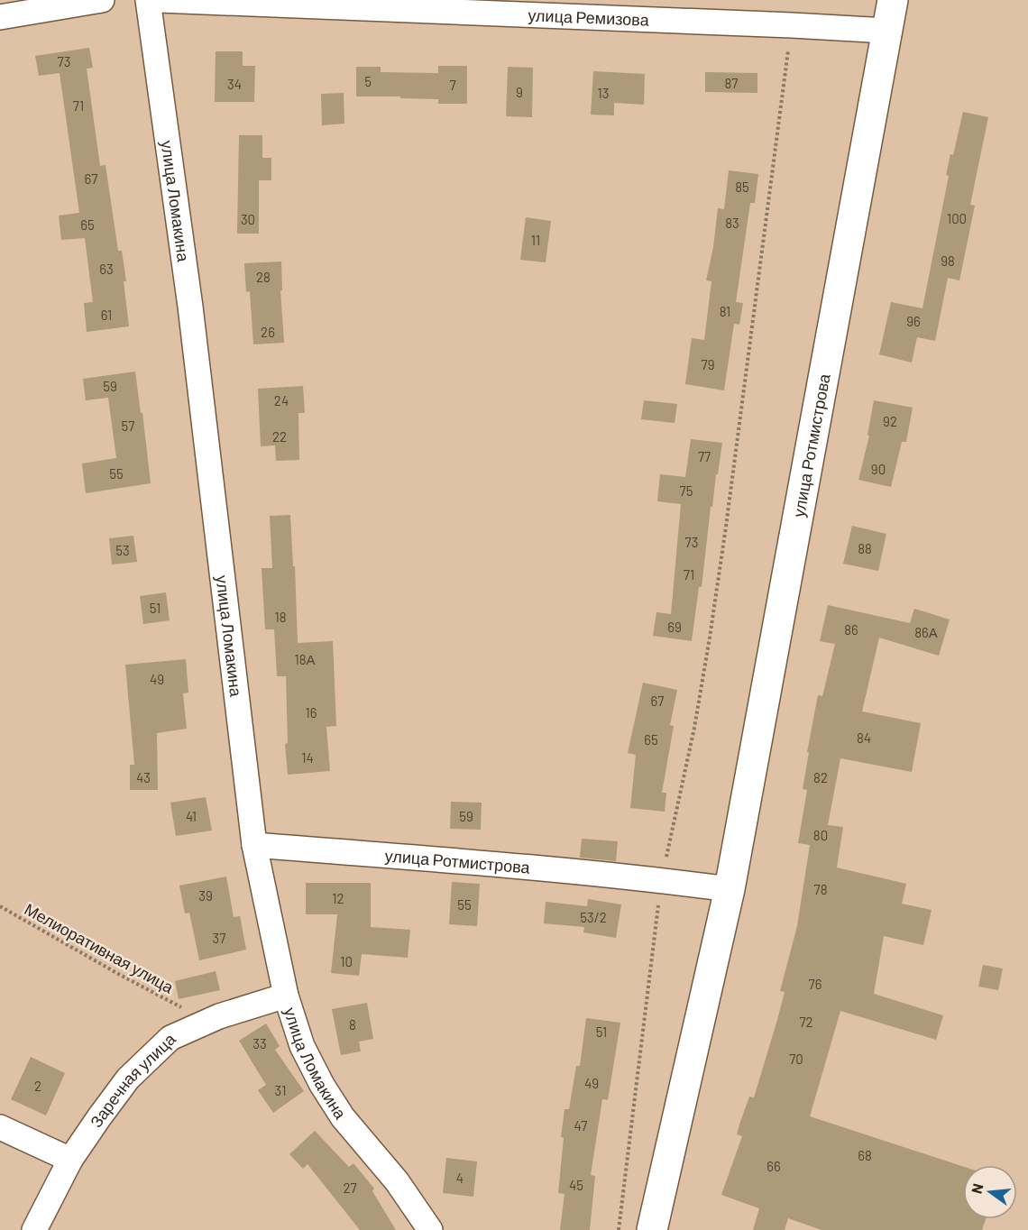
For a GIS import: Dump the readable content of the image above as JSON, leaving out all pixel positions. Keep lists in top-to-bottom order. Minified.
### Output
{"streets":{"street":["улица Ремизова","улица Ломакина","улица Ротмистрова","Заречная улица"],"path":["Мелиоративная улица"]},"crossings":[["улица Ремизова","улица Ротмистрова"],["улица Ломакина","улица Ротмистрова"],["улица Ломакина","Заречная улица"]],"house_numbers":["73","5","87","34","7","9","13","71","67","85","100","30","83","65","11","98","63","28","81","61","96","26","79","59","24","92","57","22","77","90","55","75","73","88","53","71","51","18","69","86","86А","18А","49","67","16","84","65","14","43","82","41","59","80","78","39","12","55","53/2","37","10","76","72","8","51","33","70","49","2","31","47","68","66","4","45","27"],"north":"left"}
